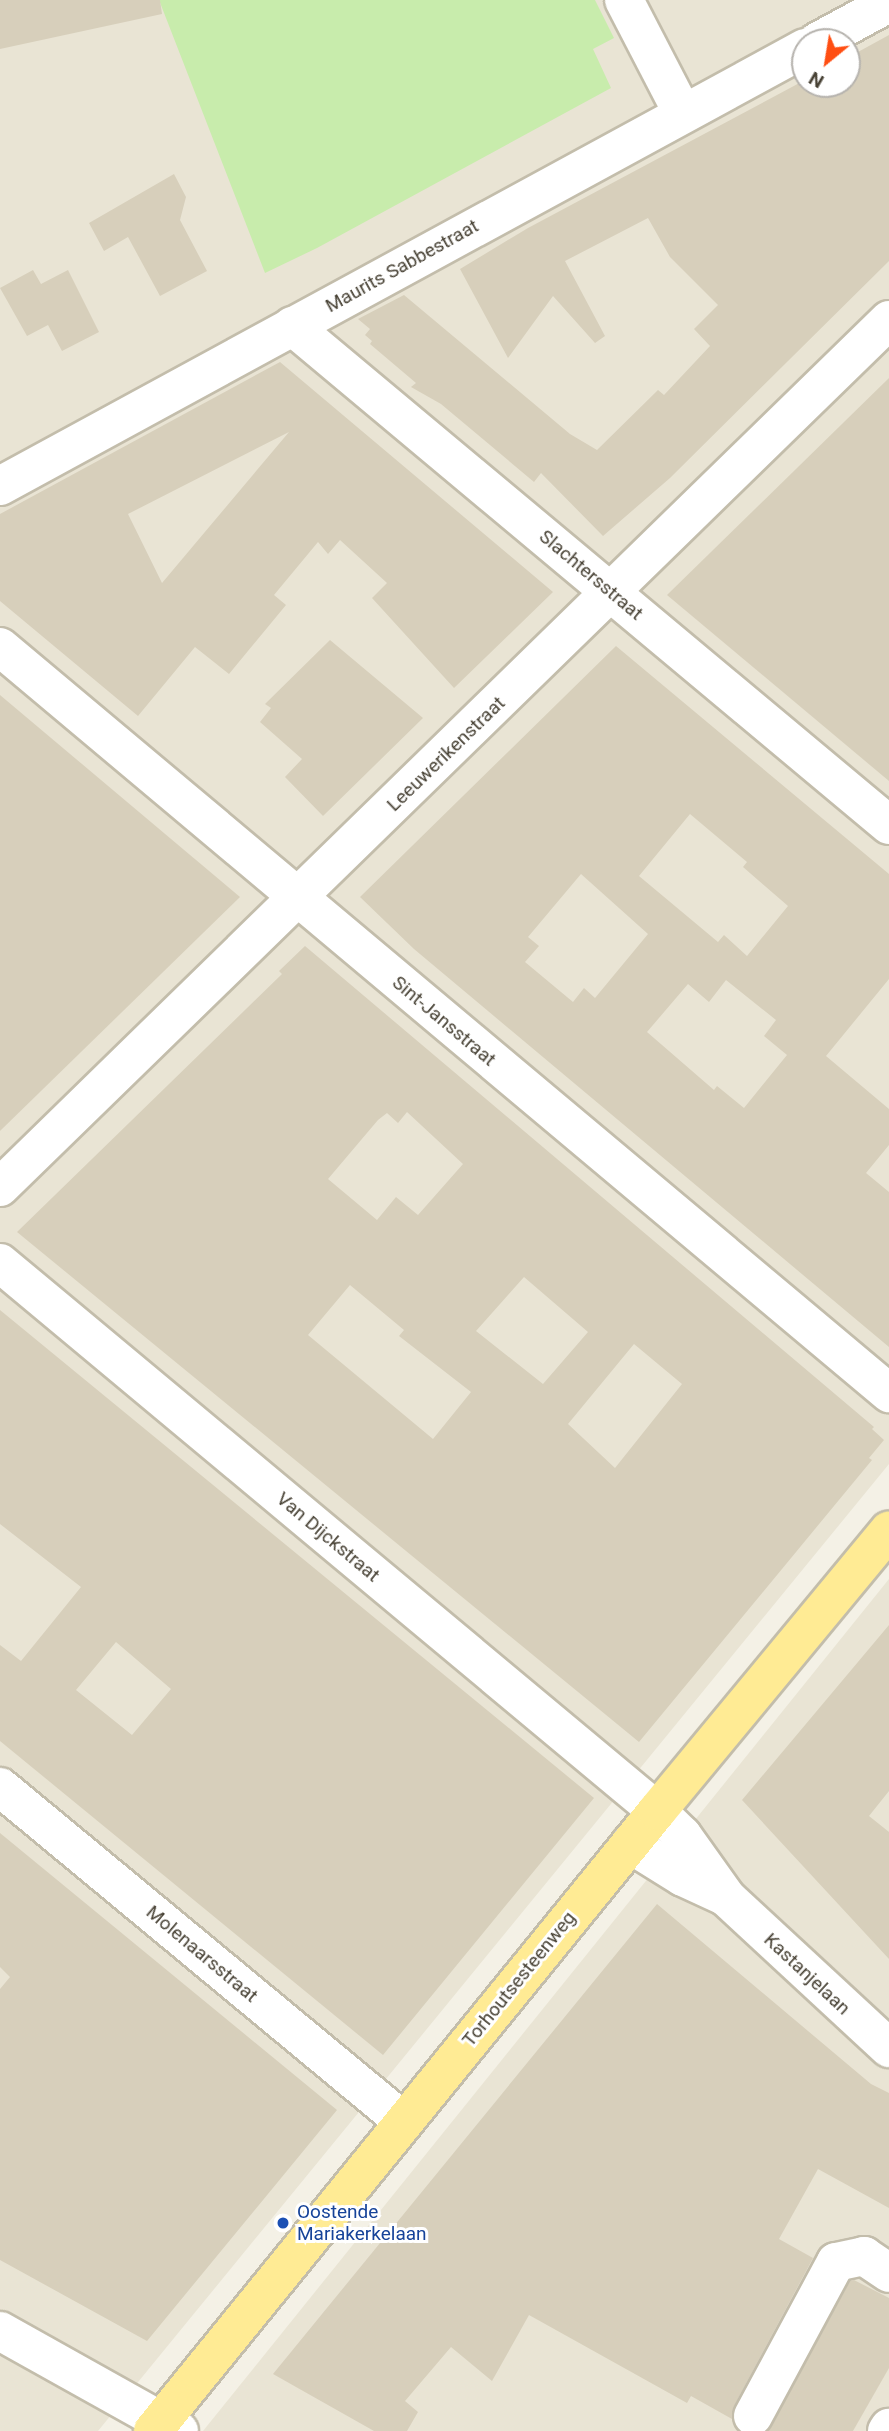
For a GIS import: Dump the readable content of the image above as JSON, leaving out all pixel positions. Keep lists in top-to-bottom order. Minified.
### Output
{"streets":{"main road":["Torhoutsesteenweg"],"street":["Maurits Sabbestraat","Slachtersstraat","Leeuwerikenstraat","Sint-Jansstraat","Van Dijckstraat","Molenaarsstraat","Kastanjelaan"]},"crossings":[["Maurits Sabbestraat","Slachtersstraat"],["Slachtersstraat","Leeuwerikenstraat"],["Leeuwerikenstraat","Sint-Jansstraat"],["Van Dijckstraat","Kastanjelaan"],["Van Dijckstraat","Torhoutsesteenweg"],["Molenaarsstraat","Torhoutsesteenweg"],["Kastanjelaan","Torhoutsesteenweg"]],"places":["Oostende Mariakerkelaan"],"north":"bottom left"}
